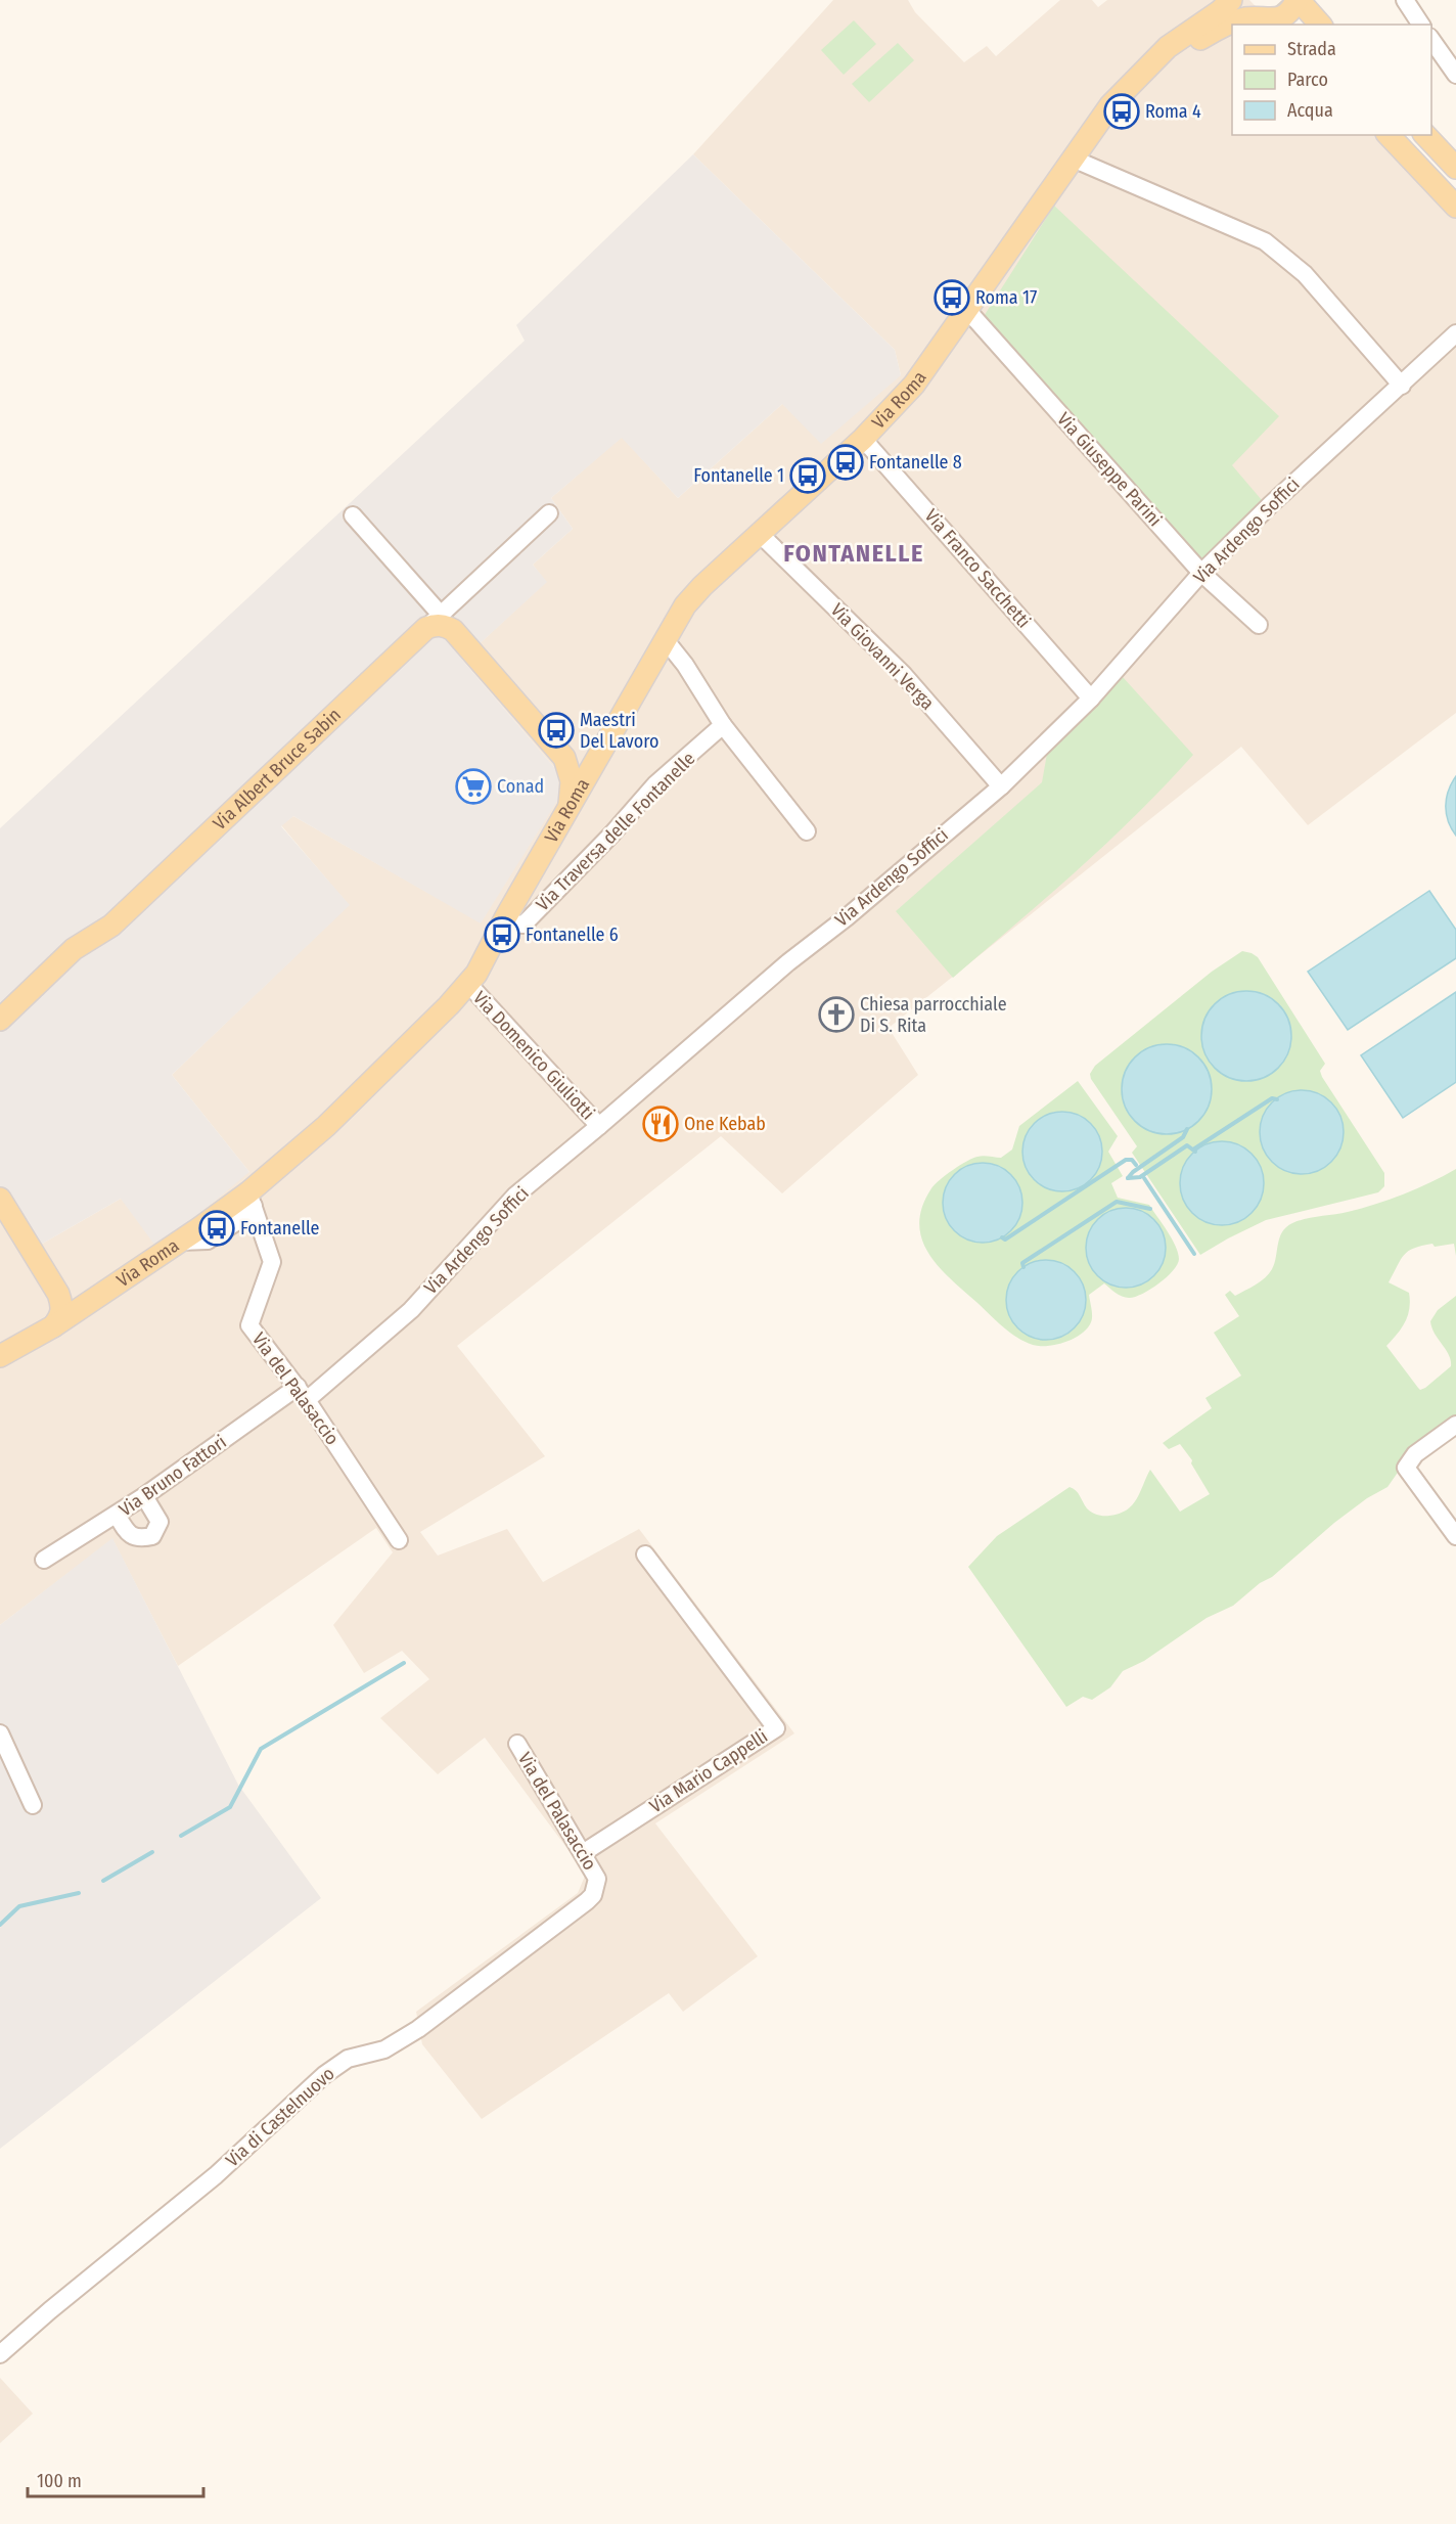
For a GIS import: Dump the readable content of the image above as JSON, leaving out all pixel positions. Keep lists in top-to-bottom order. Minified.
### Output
{"streets":{"main road":["Via Roma","Via Albert Bruce Sabin"],"street":["Via Giuseppe Parini","Via Ardengo Soffici","Via Franco Sacchetti","Via Giovanni Verga","Via Traversa delle Fontanelle","Via Domenico Giuliotti","Via del Palasaccio","Via Bruno Fattori","Via Mario Cappelli","Via di Castelnuovo"]},"crossings":[["Via Roma","Via Giuseppe Parini"],["Via Roma","Via Franco Sacchetti"],["Via Roma","Via Giovanni Verga"],["Via Roma","Via Traversa delle Fontanelle"],["Via Roma","Via Domenico Giuliotti"],["Via Roma","Via del Palasaccio"],["Via Giuseppe Parini","Via Ardengo Soffici"],["Via Ardengo Soffici","Via Franco Sacchetti"],["Via Ardengo Soffici","Via Giovanni Verga"],["Via Ardengo Soffici","Via Domenico Giuliotti"],["Via Ardengo Soffici","Via del Palasaccio"],["Via Ardengo Soffici","Via Bruno Fattori"],["Via del Palasaccio","Via Bruno Fattori"],["Via del Palasaccio","Via Mario Cappelli"],["Via del Palasaccio","Via di Castelnuovo"]],"districts":["FONTANELLE"],"places":{"bus stop":["Roma 4","Roma 17","Fontanelle 8","Fontanelle 1","Maestri Del Lavoro","Fontanelle 6","Fontanelle"],"supermarket":["Conad"],"church":["Chiesa parrocchiale Di S. Rita"],"restaurant":["One Kebab"]},"legend":["Strada","Parco","Acqua"],"scale_bar":"100 m"}
